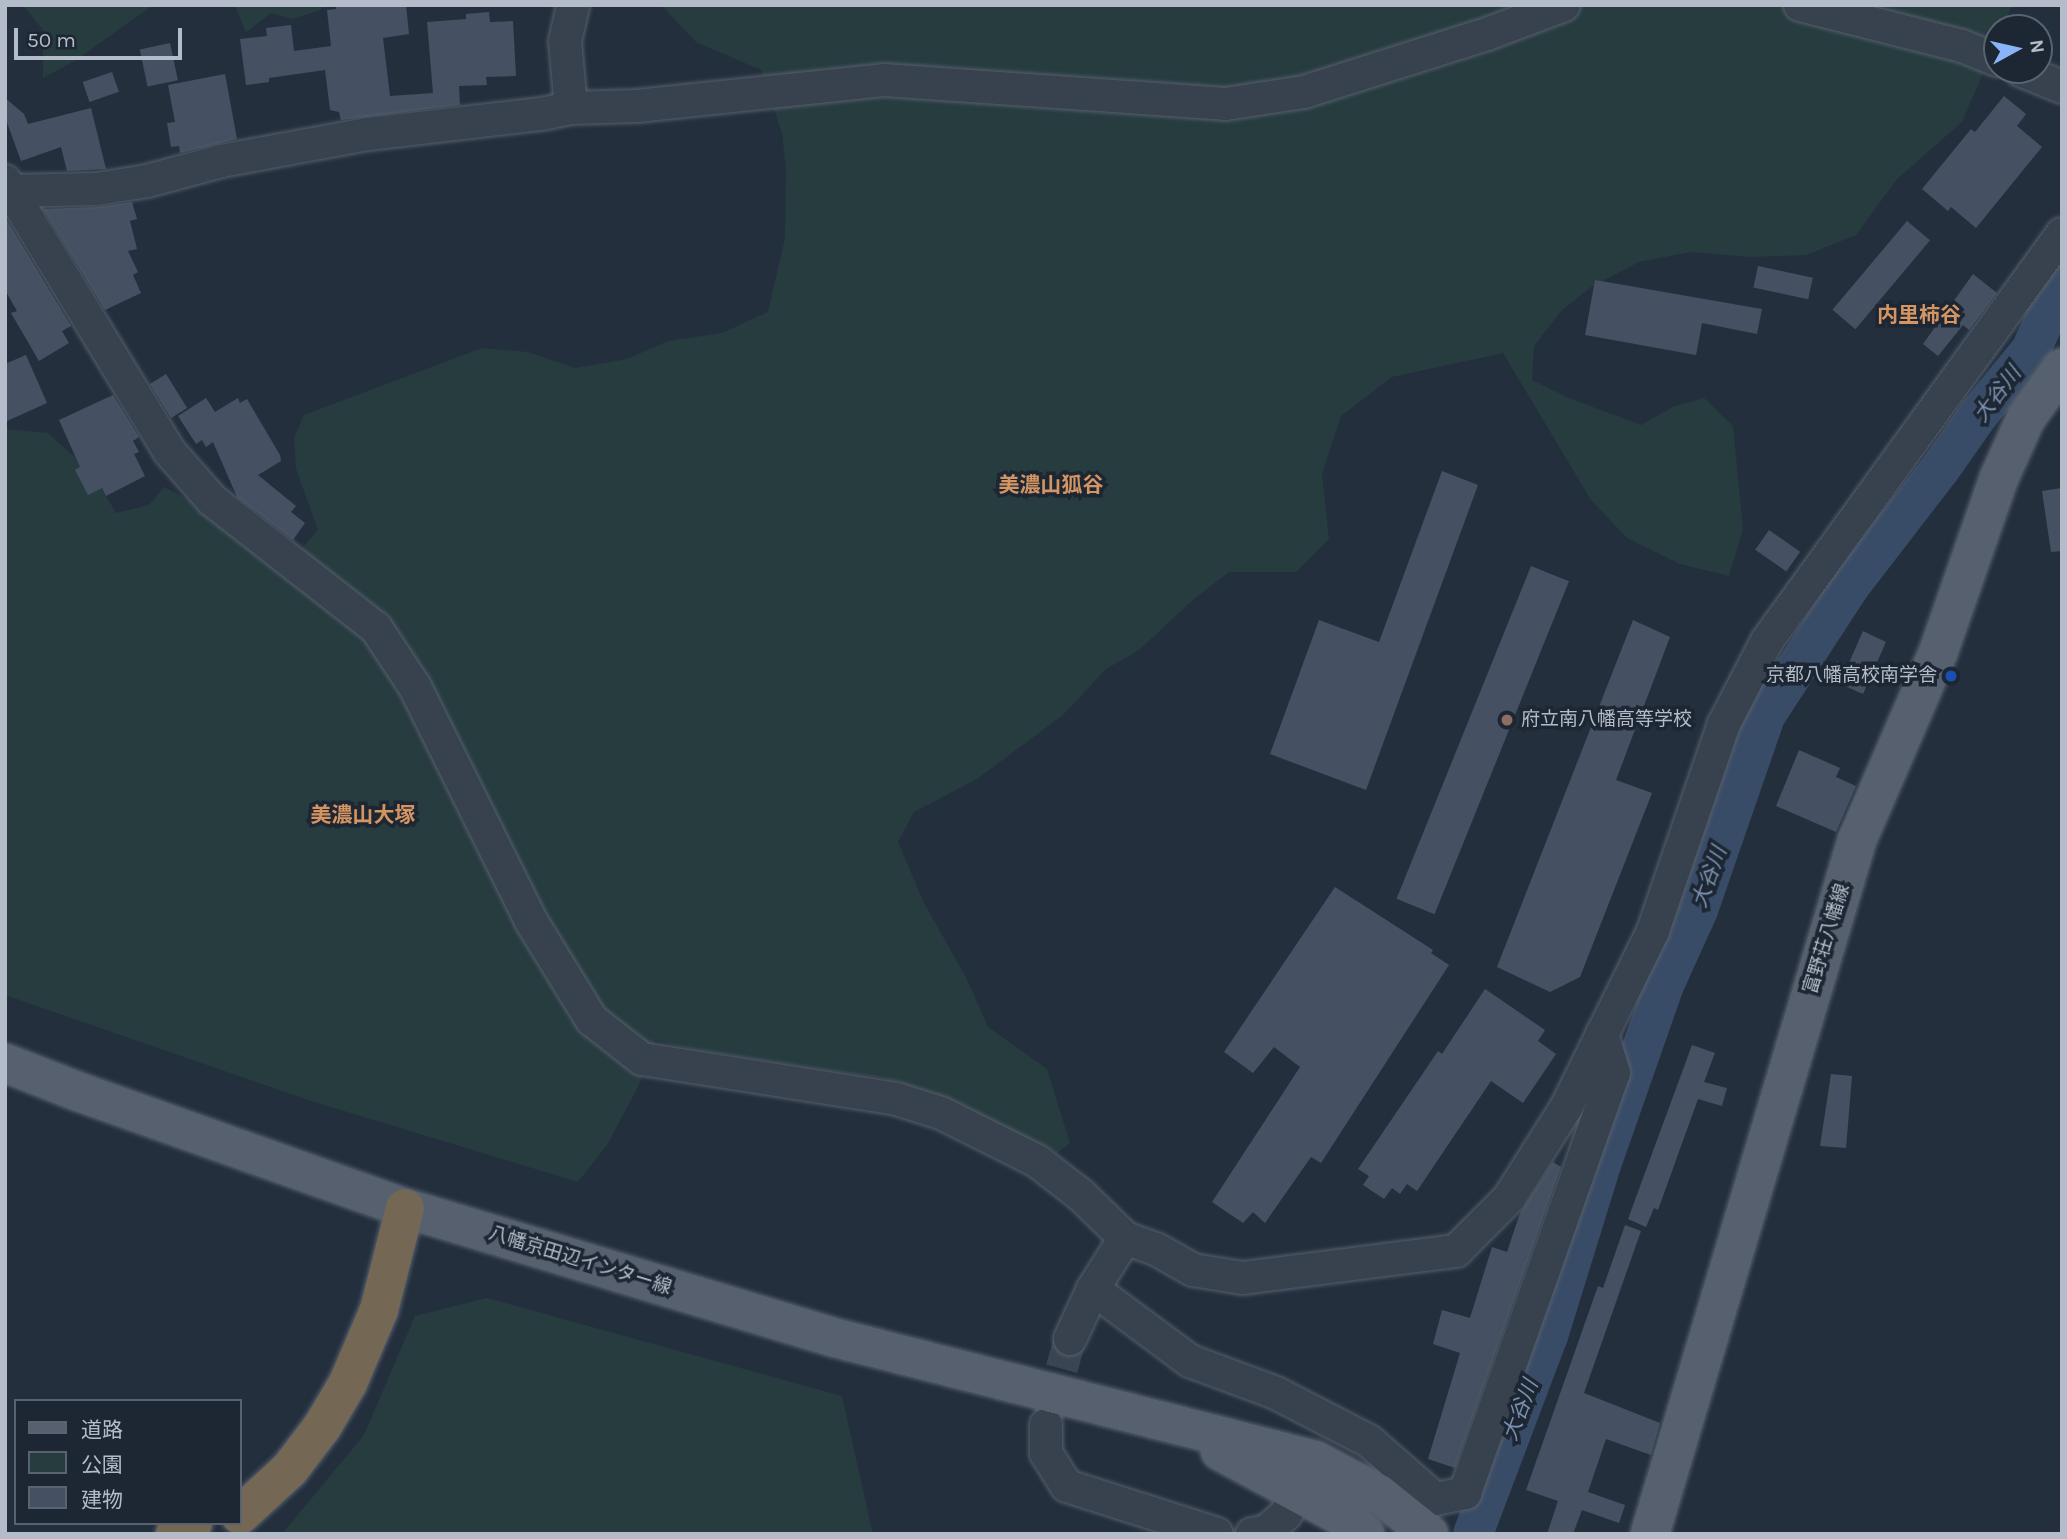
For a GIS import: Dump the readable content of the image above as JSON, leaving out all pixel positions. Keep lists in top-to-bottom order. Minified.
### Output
{"streets":{"main road":["富野荘八幡線","八幡京田辺インター線"]},"districts":["内里柿谷","美濃山狐谷","美濃山大塚"],"water":["大谷川"],"places":["京都八幡高校南学舎","府立南八幡高等学校"],"legend":["道路","公園","建物"],"scale_bar":"50 m","north":"right"}
